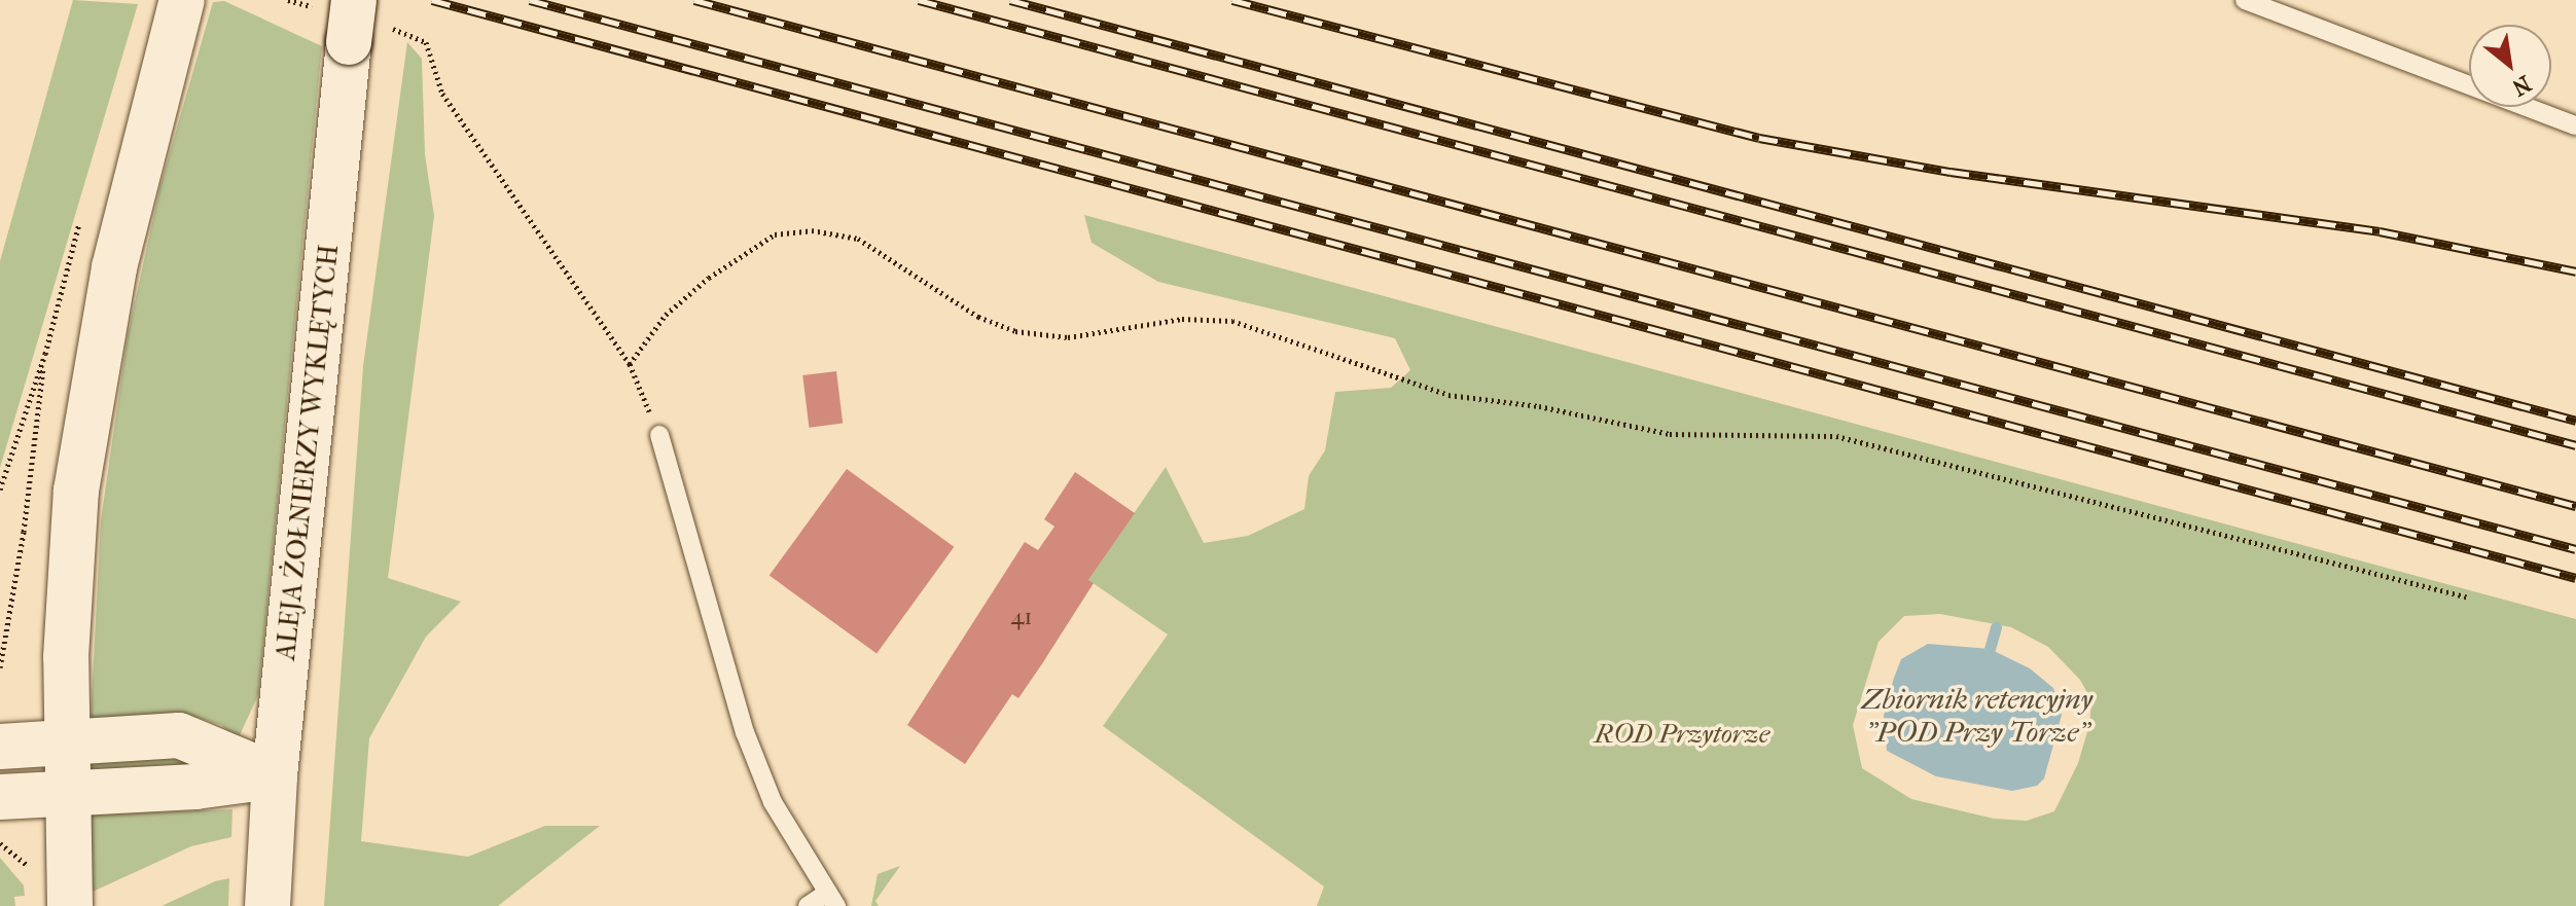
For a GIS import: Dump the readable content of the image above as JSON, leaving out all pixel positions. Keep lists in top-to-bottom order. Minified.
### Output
{"streets":{"main road":["ALEJA ŻOŁNIERZY WYKLĘTYCH"]},"water":["Zbiornik retencyjny \"POD Przy Torze\""],"parks":["ROD Przytorze"],"house_numbers":["41"],"north":"bottom right"}
